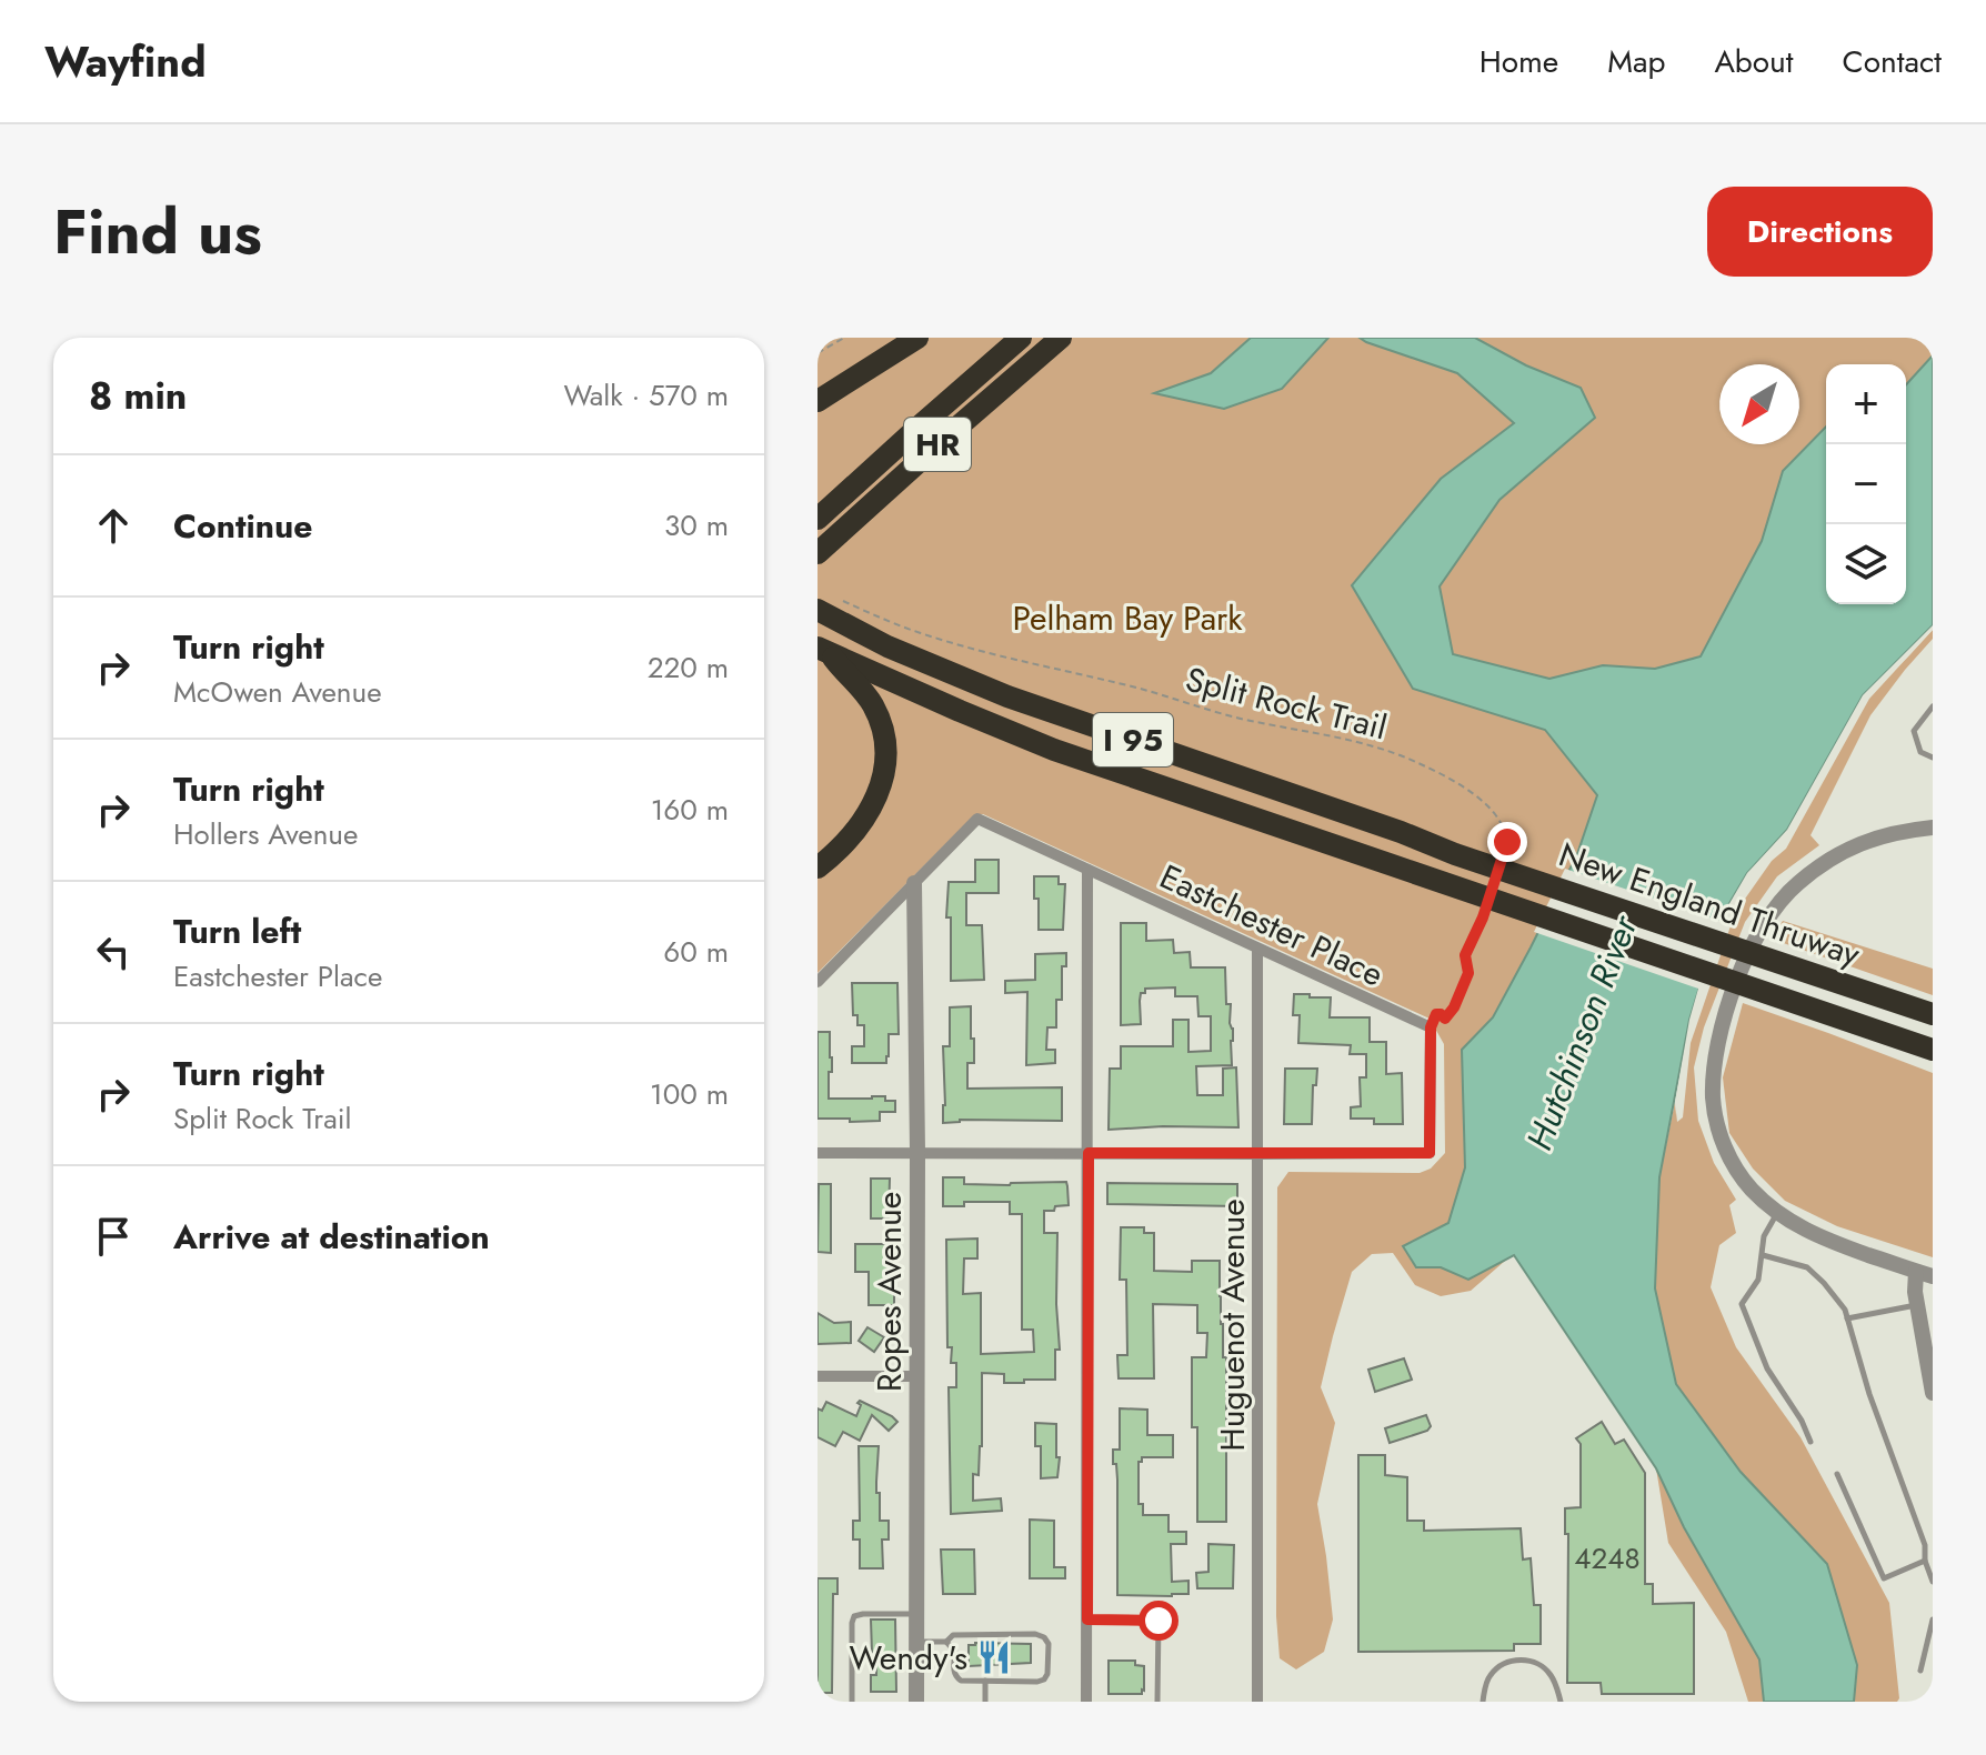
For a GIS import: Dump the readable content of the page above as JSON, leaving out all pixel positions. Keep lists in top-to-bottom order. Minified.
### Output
{"streets":{"highway":["HR","I 95","New England Thruway"],"street":["Eastchester Place","Ropes Avenue","Huguenot Avenue"],"path":["Split Rock Trail"]},"crossings":[["Eastchester Place","Ropes Avenue"],["Eastchester Place","Huguenot Avenue"]],"water":["Hutchinson River"],"parks":["Pelham Bay Park"],"places":{"restaurant":["Wendy's"]},"house_numbers":["4248"],"north":"bottom left","page":{"header":"Wayfind","nav":["Home","Map","About","Contact"],"title":"Find us","buttons":"Directions","heading":["8 min","Walk · 570 m"],"map_buttons":["+","−"],"list":[["Continue","30 m"],["Turn right","McOwen Avenue","220 m"],["Turn right","Hollers Avenue","160 m"],["Turn left","Eastchester Place","60 m"],["Turn right","Split Rock Trail","100 m"],"Arrive at destination"]}}
